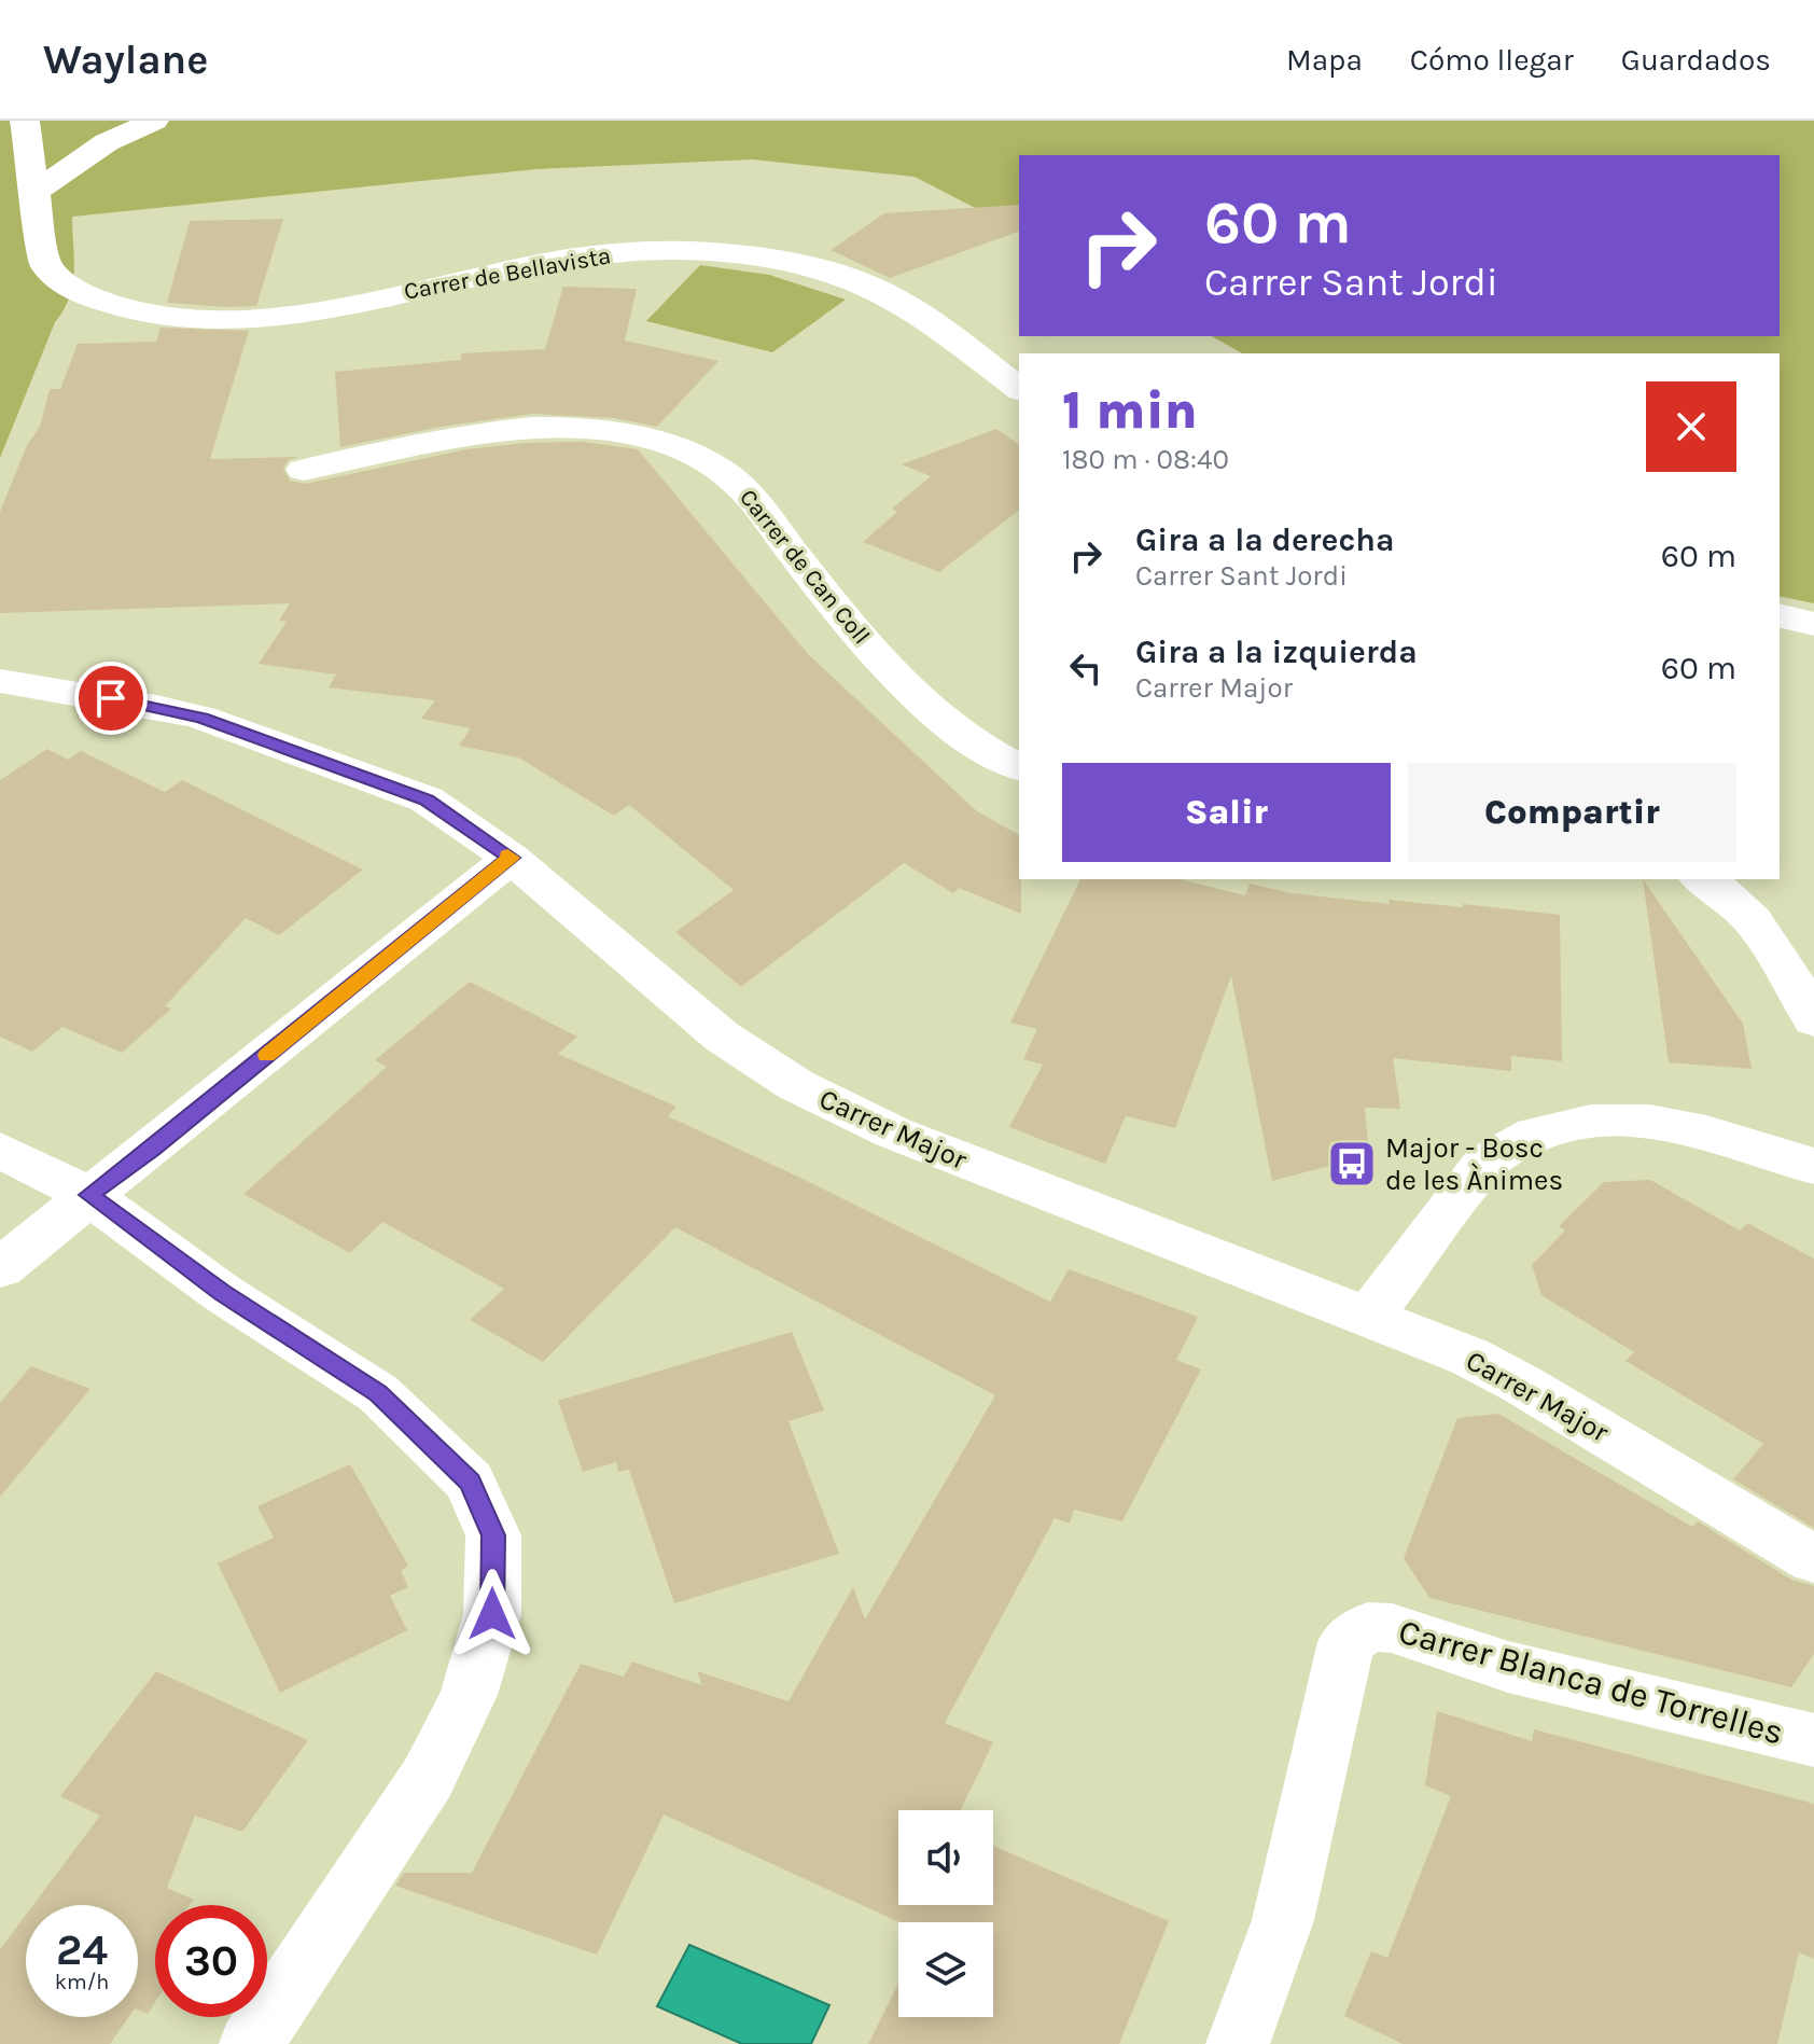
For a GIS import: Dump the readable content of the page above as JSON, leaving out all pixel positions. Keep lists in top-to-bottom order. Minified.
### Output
{"streets":{"street":["Carrer de Bellavista","Carrer de Can Coll","Carrer Major","Carrer Blanca de Torrelles"]},"places":{"bus stop":["Major - Bosc de les Ànimes"]},"page":{"header":"Waylane","nav":["Mapa","Cómo llegar","Guardados"],"turn":["60 m","Carrer Sant Jordi"],"heading":["1 min","180 m · 08:40"],"list":[{"name":"Gira a la derecha","note":"Carrer Sant Jordi","value":"60 m"},{"name":"Gira a la izquierda","note":"Carrer Major","value":"60 m"}],"buttons":["Salir","Compartir"],"speed":"24 km/h","limit":"30"}}
